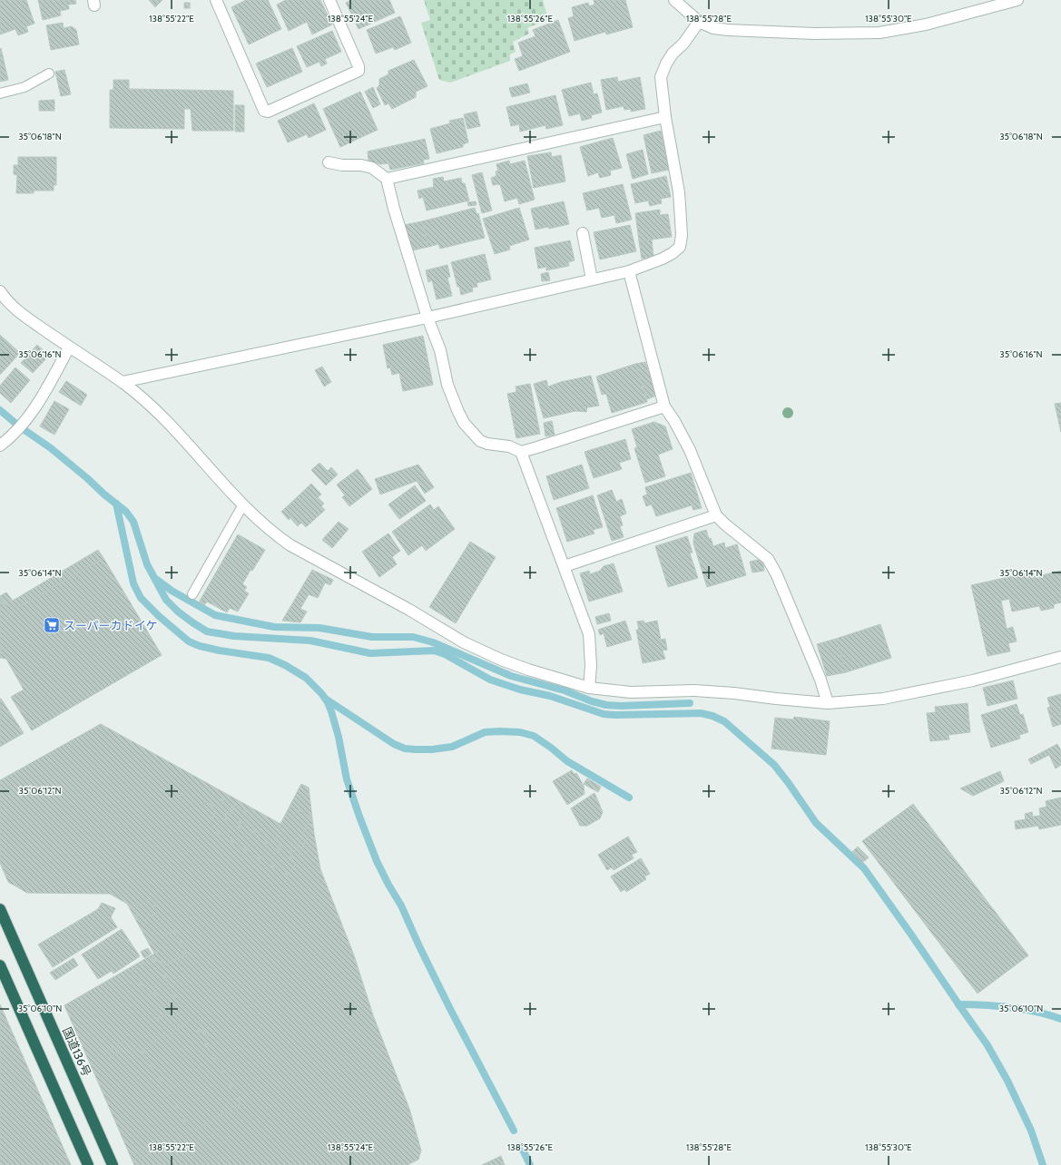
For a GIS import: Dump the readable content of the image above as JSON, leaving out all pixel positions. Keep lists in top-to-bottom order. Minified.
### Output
{"streets":{"highway":["国道136号"]},"places":{"supermarket":["スーパーカドイケ"]},"coordinates":["138°55'22\"E","138°55'24\"E","138°55'26\"E","138°55'28\"E","138°55'30\"E","35°06'18\"N","35°06'16\"N","35°06'14\"N","35°06'12\"N","35°06'10\"N"]}
